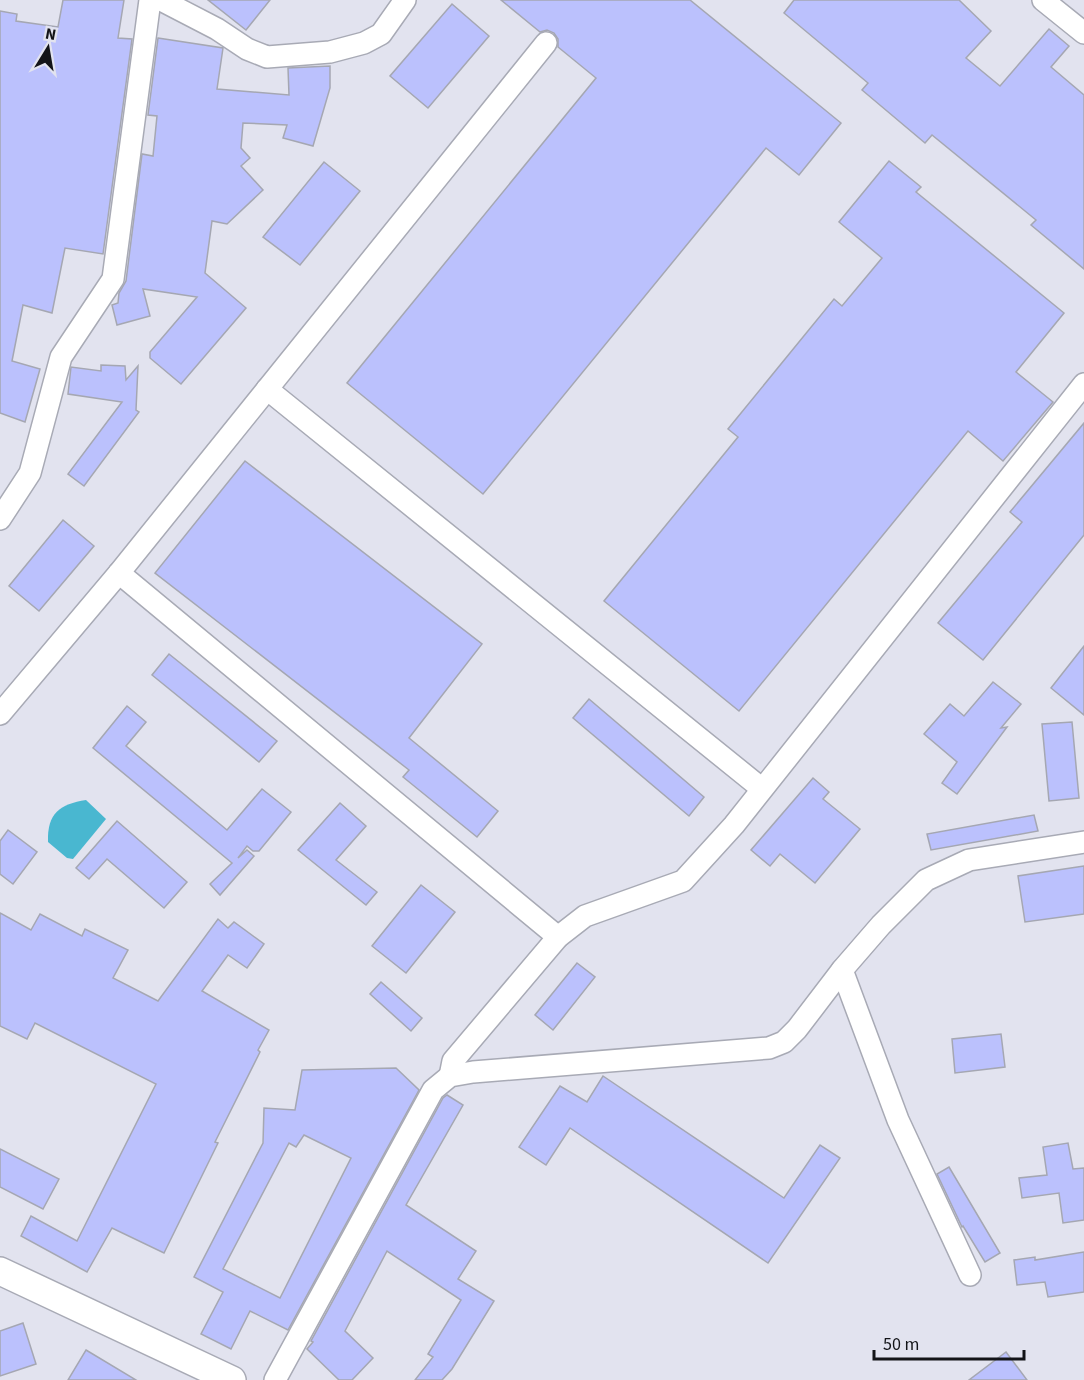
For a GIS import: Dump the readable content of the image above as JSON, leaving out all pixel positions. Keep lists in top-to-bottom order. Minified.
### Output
{"scale_bar":"50 m","north":"top"}
